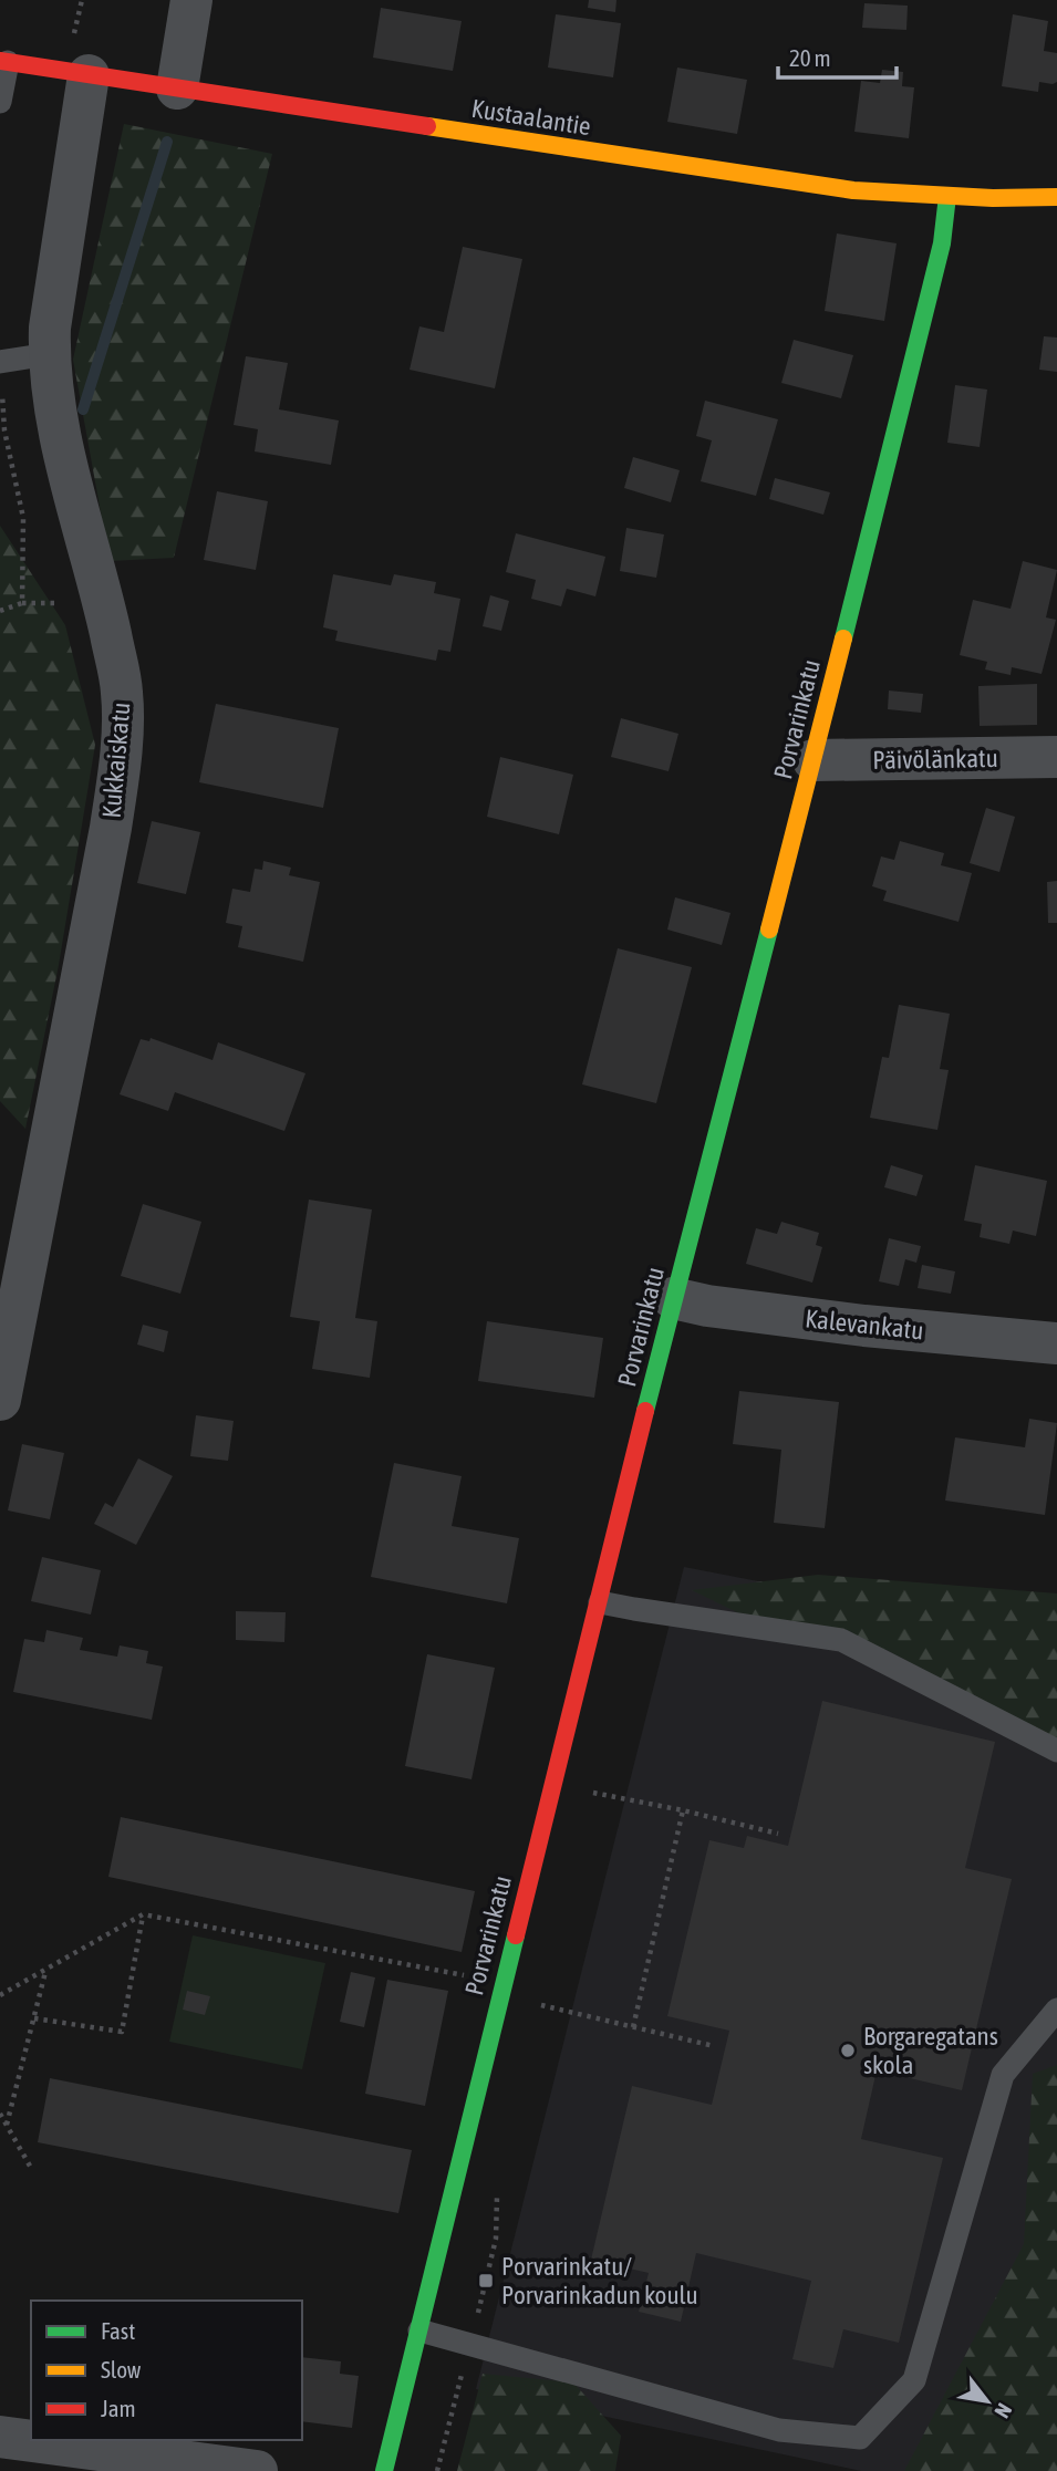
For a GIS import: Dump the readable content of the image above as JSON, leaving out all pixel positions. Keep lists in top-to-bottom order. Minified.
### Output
{"streets":{"street":["Kustaalantie","Porvarinkatu","Päivölänkatu","Kukkaiskatu","Kalevankatu"]},"crossings":[["Kustaalantie","Porvarinkatu"],["Kustaalantie","Kukkaiskatu"],["Porvarinkatu","Päivölänkatu"],["Porvarinkatu","Kalevankatu"]],"places":{"other":["Borgaregatans skola"],"transit":["Porvarinkatu/ Porvarinkadun koulu"]},"legend":["Fast","Slow","Jam"],"scale_bar":"20 m","north":"bottom right"}
